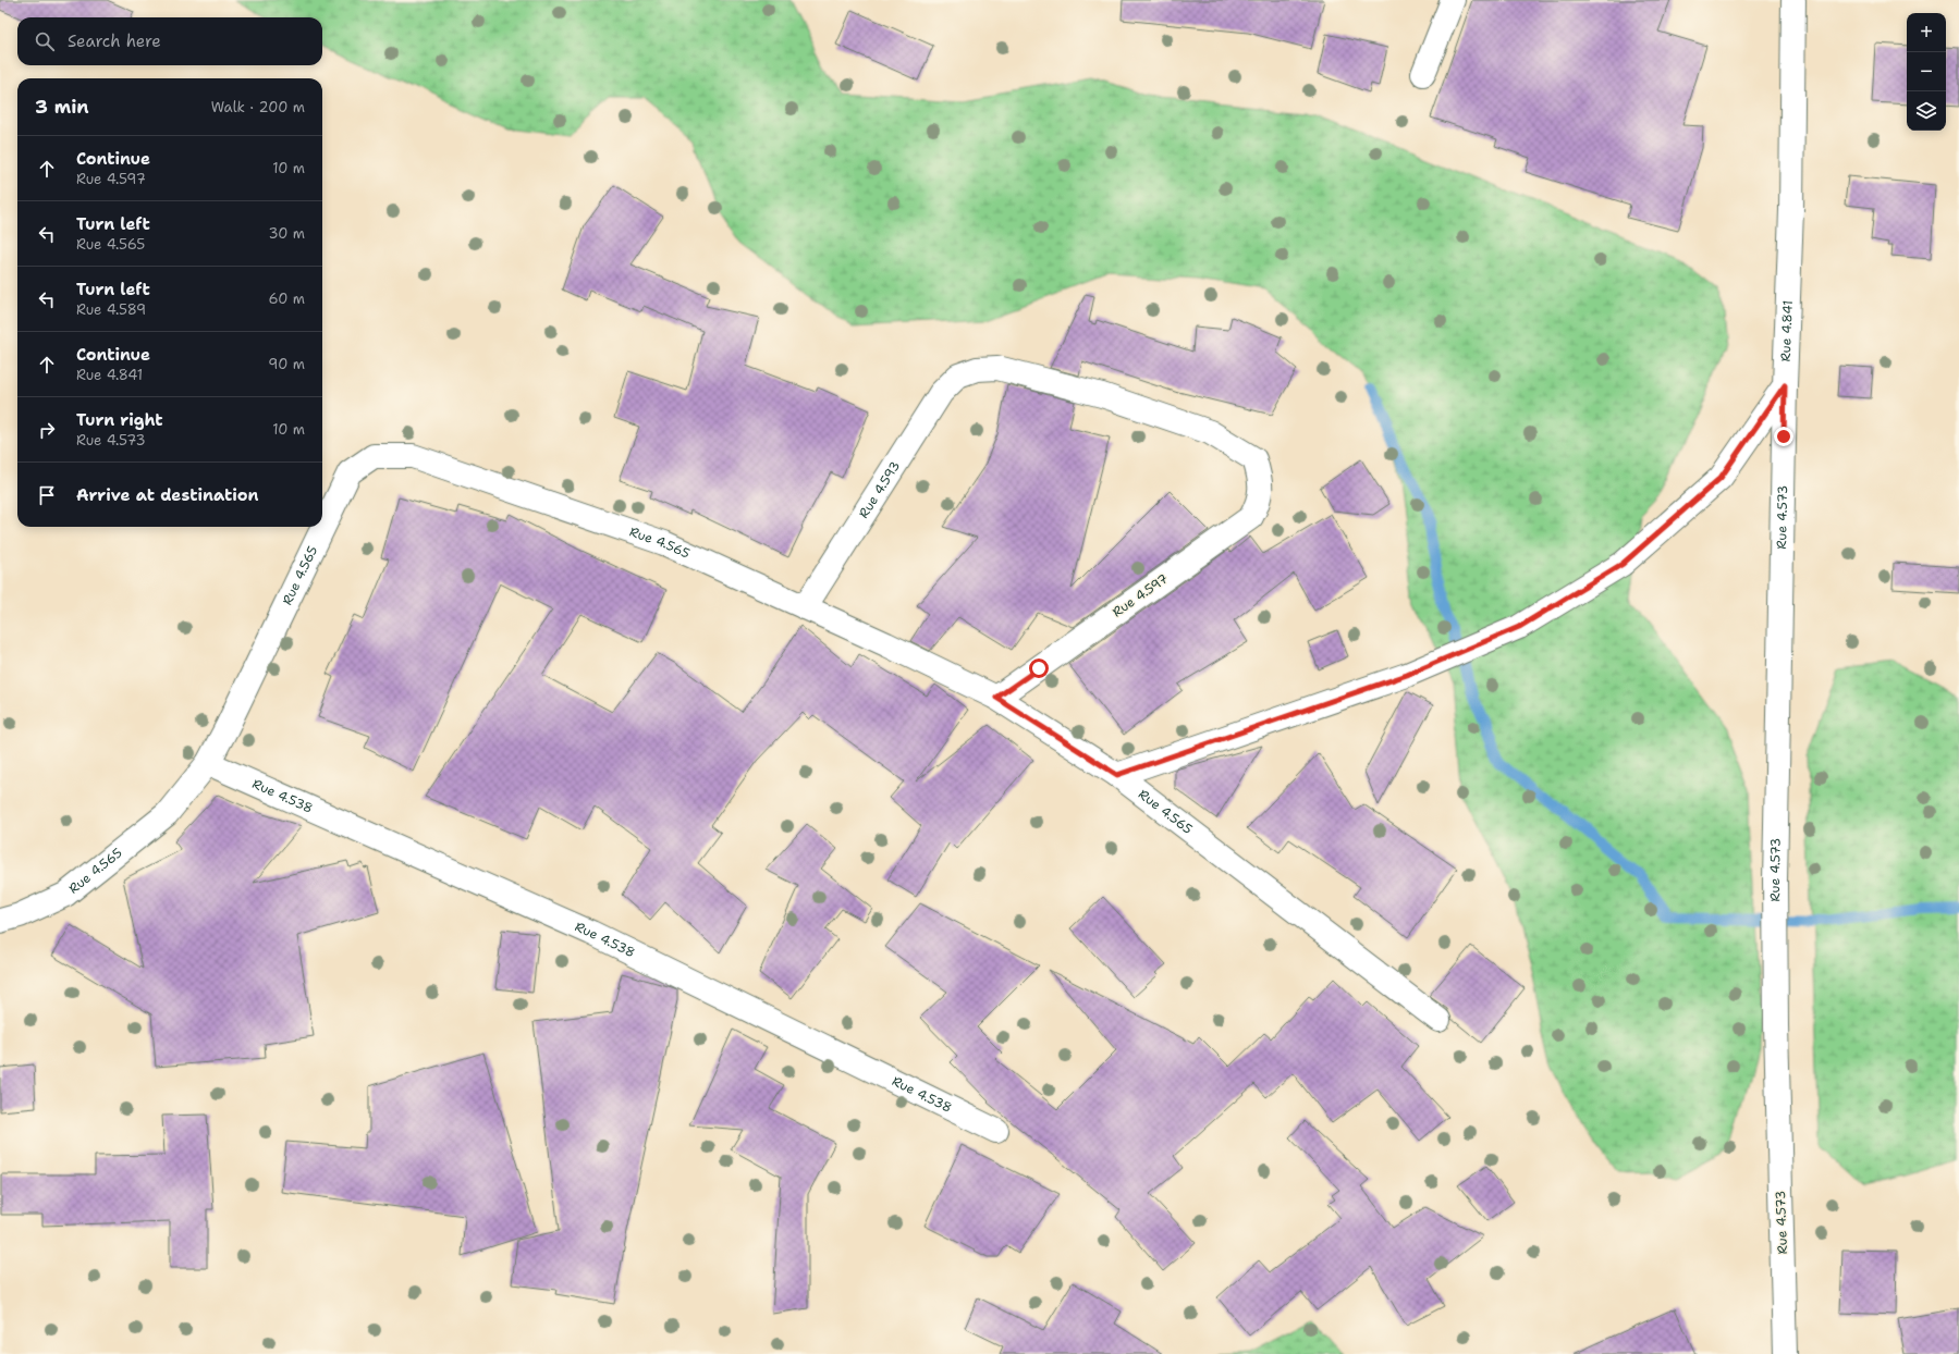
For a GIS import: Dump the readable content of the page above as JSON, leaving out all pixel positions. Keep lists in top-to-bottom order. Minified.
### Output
{"streets":{"street":["Rue 4.841","Rue 4.593","Rue 4.573","Rue 4.565","Rue 4.597","Rue 4.538"]},"crossings":[["Rue 4.841","Rue 4.573"],["Rue 4.593","Rue 4.565"],["Rue 4.593","Rue 4.597"],["Rue 4.565","Rue 4.597"],["Rue 4.565","Rue 4.538"]],"page":{"map_buttons":["+","−"],"search":"Search here","heading":["3 min","Walk · 200 m"],"list":[["Continue","Rue 4.597","10 m"],["Turn left","Rue 4.565","30 m"],["Turn left","Rue 4.589","60 m"],["Continue","Rue 4.841","90 m"],["Turn right","Rue 4.573","10 m"],"Arrive at destination"]}}
